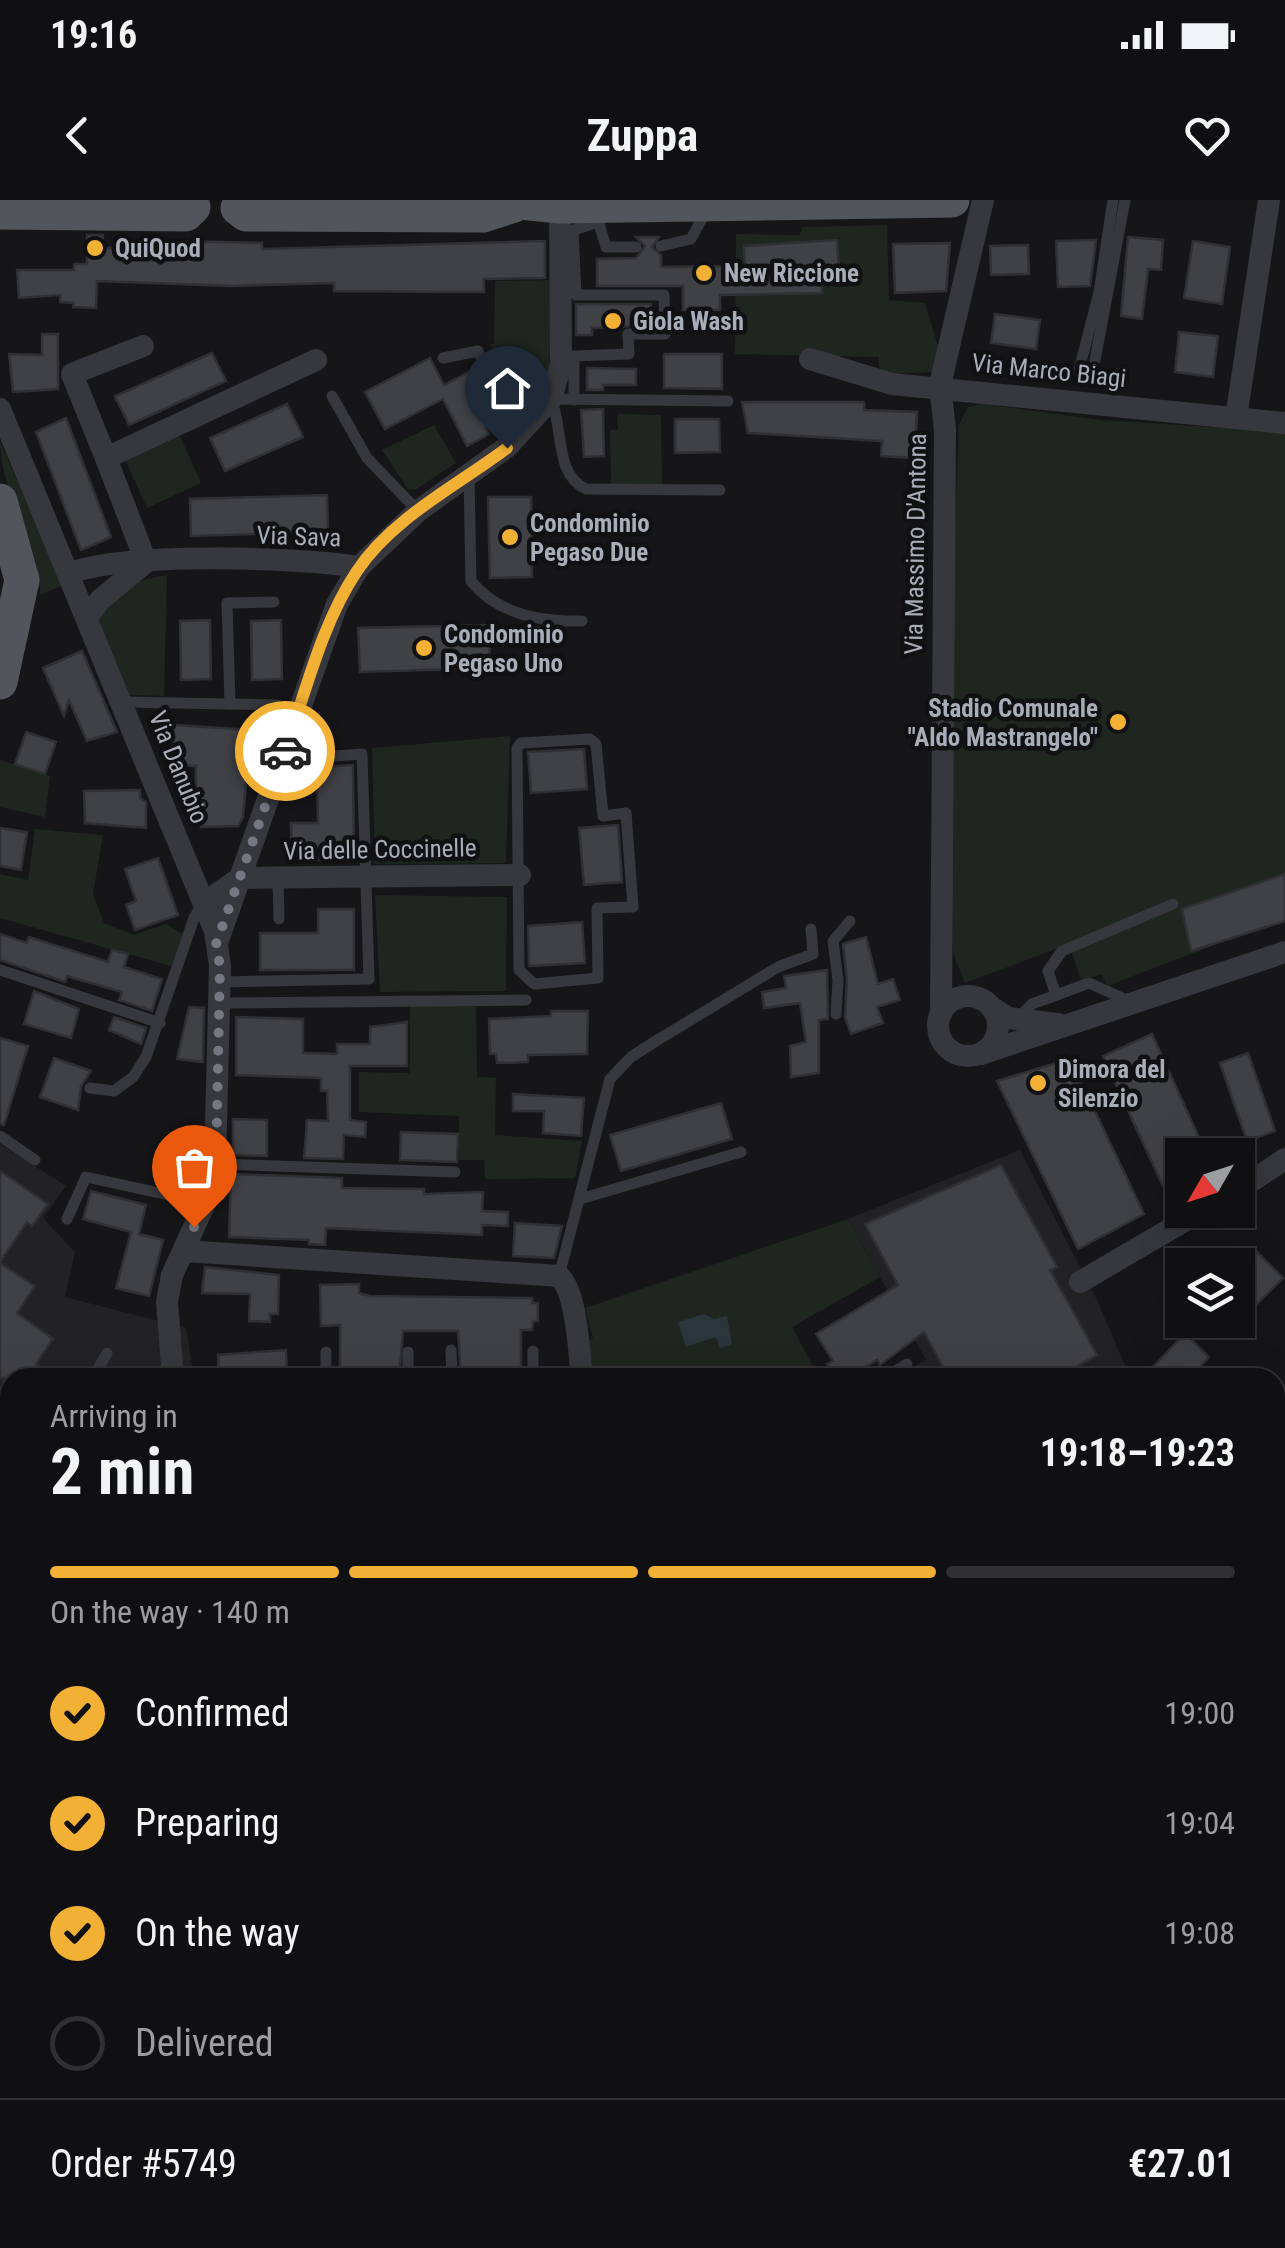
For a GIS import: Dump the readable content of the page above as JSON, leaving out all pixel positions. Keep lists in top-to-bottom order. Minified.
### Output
{"streets":{"street":["Via Marco Biagi","Via Sava","Via Massimo D'Antona","Via Danubio","Via delle Coccinelle"]},"crossings":[["Via Marco Biagi","Via Massimo D'Antona"],["Via Sava","Via Danubio"]],"places":["QuiQuod","New Riccione","Giola Wash","Condominio Pegaso Due","Condominio Pegaso Uno","Stadio Comunale \"Aldo Mastrangelo\"","Dimora del Silenzio"],"north":"bottom left","page":{"status":"19:16","header":"Zuppa","heading":["2 min","Arriving in","19:18–19:23"],"panel":["Order #5749","€27.01"],"bar":"On the way · 140 m","list":[["Confirmed","19:00"],["Preparing","19:04"],["On the way","19:08"],"Delivered"]}}
